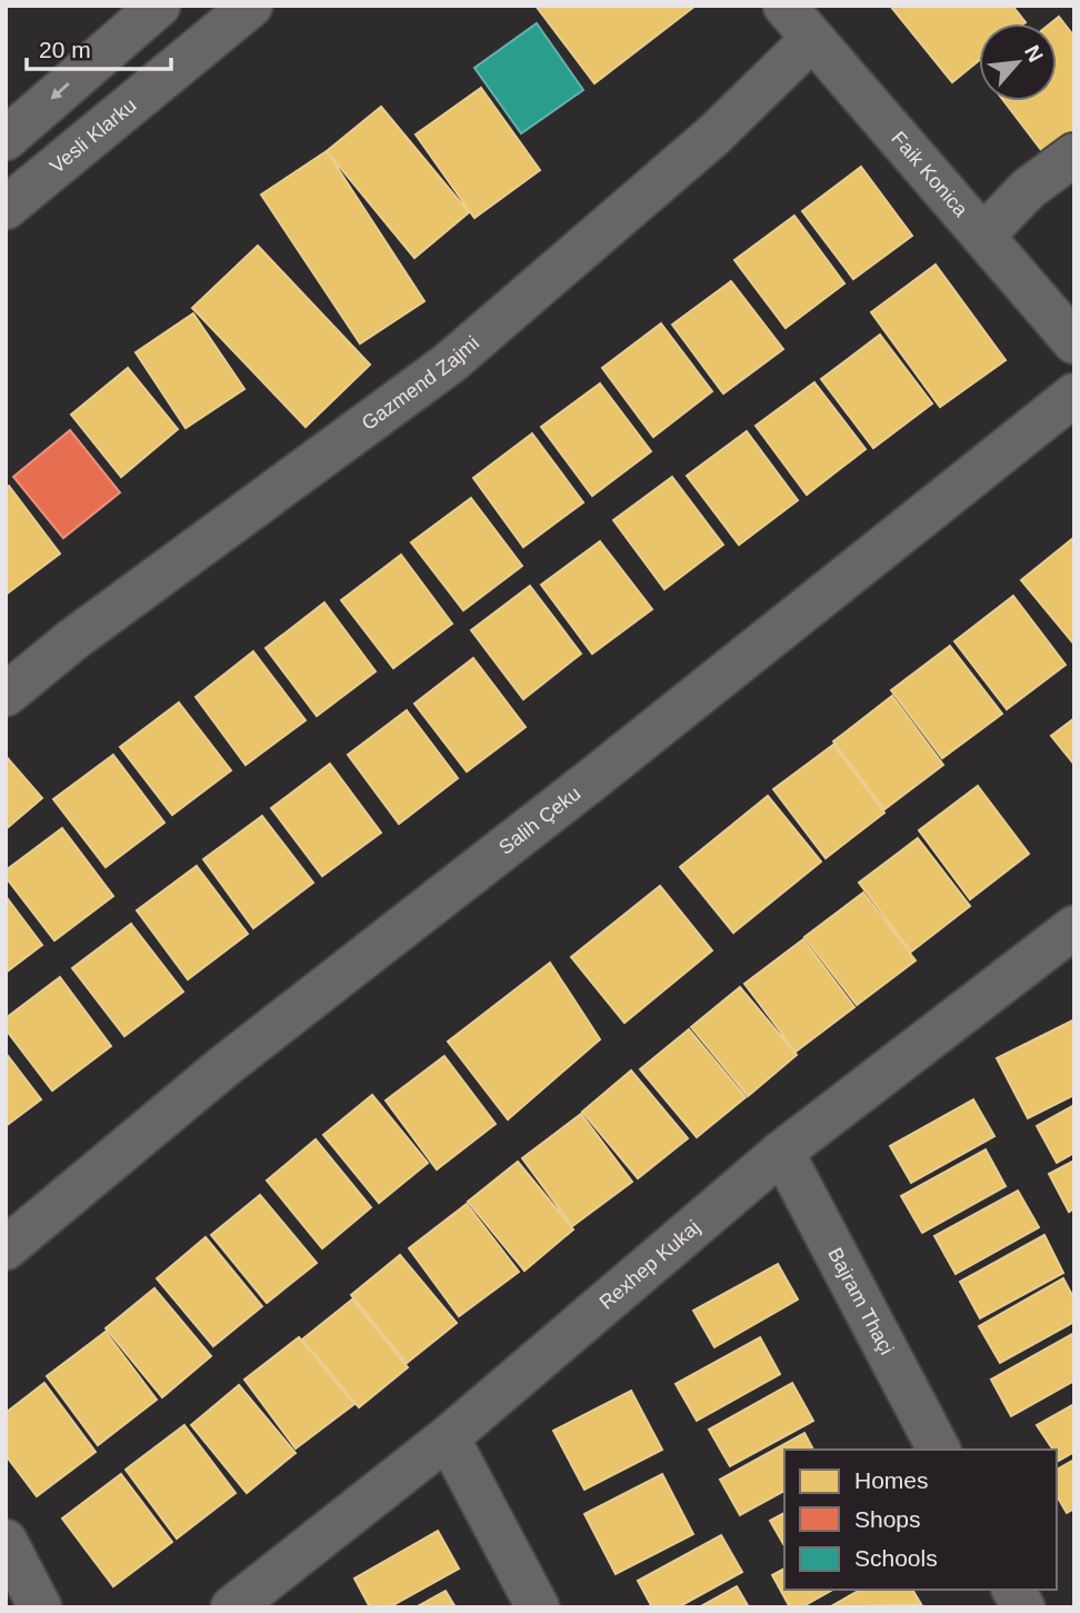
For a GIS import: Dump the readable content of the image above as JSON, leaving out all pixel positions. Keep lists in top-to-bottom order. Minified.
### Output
{"streets":{"street":["Vesli Klarku","Faik Konica","Gazmend Zajmi","Salih Çeku","Rexhep Kukaj","Bajram Thaçi"]},"crossings":[["Faik Konica","Gazmend Zajmi"],["Rexhep Kukaj","Bajram Thaçi"]],"legend":["Homes","Shops","Schools"],"scale_bar":"20 m","north":"top right"}
